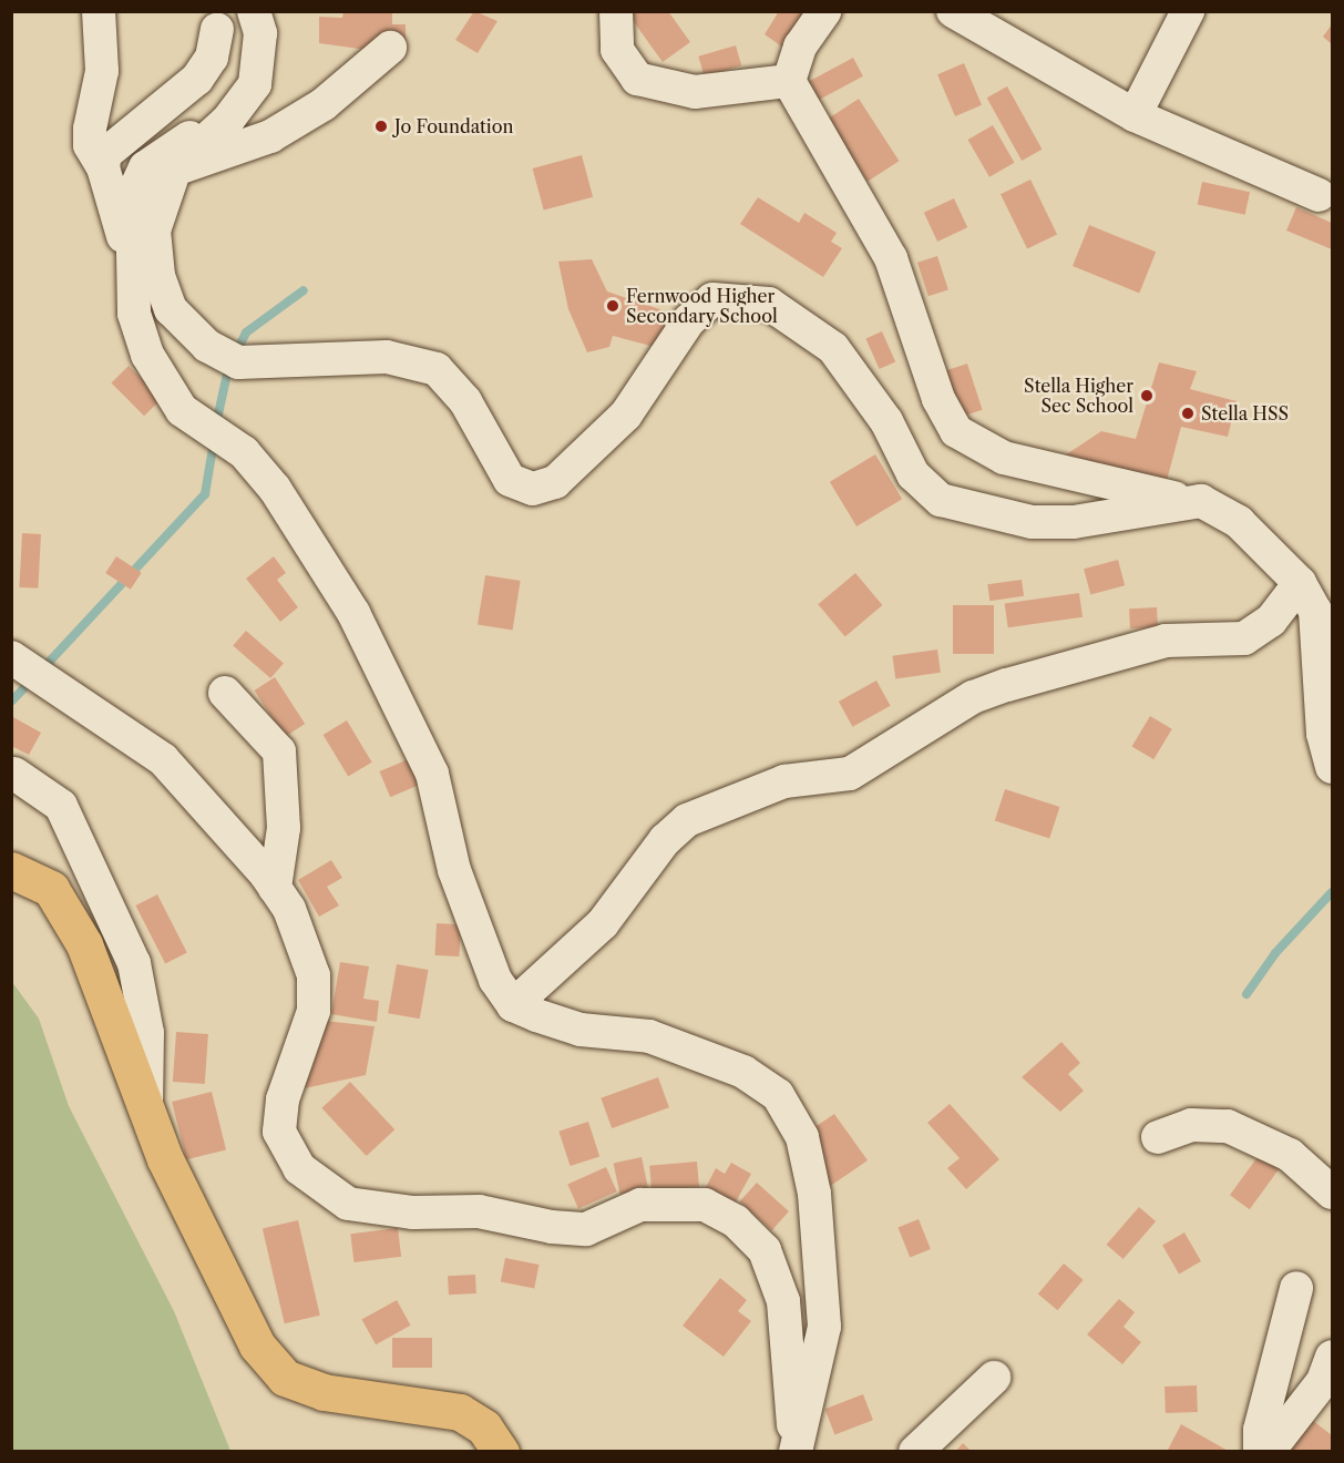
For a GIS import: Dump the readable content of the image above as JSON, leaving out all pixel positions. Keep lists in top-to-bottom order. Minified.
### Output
{"places":["Jo Foundation","Fernwood Higher Secondary School","Stella Higher Sec School","Stella HSS"]}
